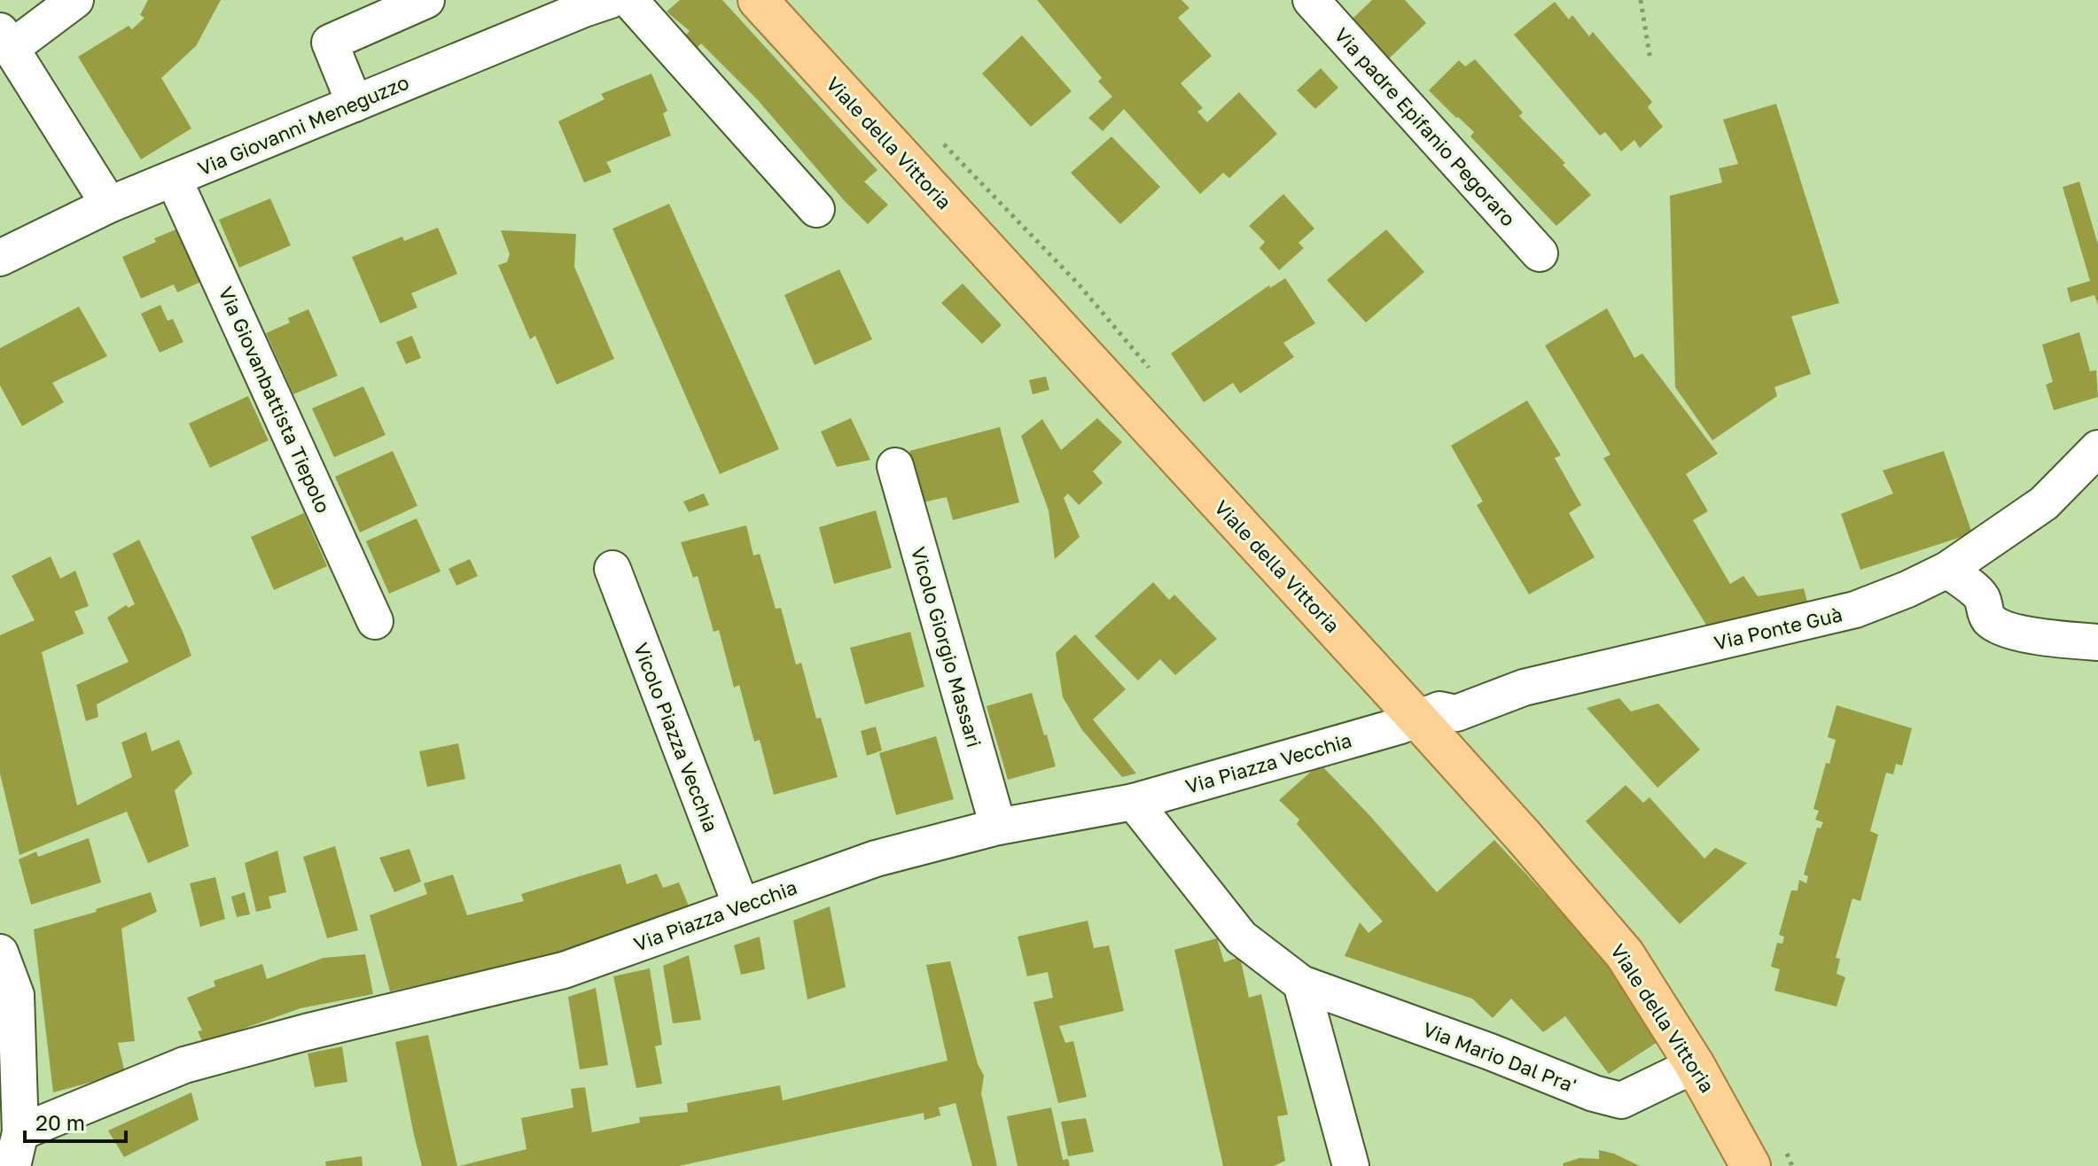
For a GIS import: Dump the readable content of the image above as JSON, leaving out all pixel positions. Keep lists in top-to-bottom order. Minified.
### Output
{"streets":{"main road":["Viale della Vittoria"],"street":["Via Giovanni Meneguzzo","Via padre Epifanio Pegoraro","Via Giovanbattista Tiepolo","Via Ponte Guà","Vicolo Giorgio Massari","Vicolo Piazza Vecchia","Via Piazza Vecchia","Via Mario Dal Pra'"]},"crossings":[["Via Giovanni Meneguzzo","Via Giovanbattista Tiepolo"],["Viale della Vittoria","Via Ponte Guà"],["Viale della Vittoria","Via Piazza Vecchia"],["Viale della Vittoria","Via Mario Dal Pra'"],["Via Ponte Guà","Via Piazza Vecchia"],["Vicolo Giorgio Massari","Via Piazza Vecchia"],["Vicolo Piazza Vecchia","Via Piazza Vecchia"],["Via Piazza Vecchia","Via Mario Dal Pra'"]],"scale_bar":"20 m"}
